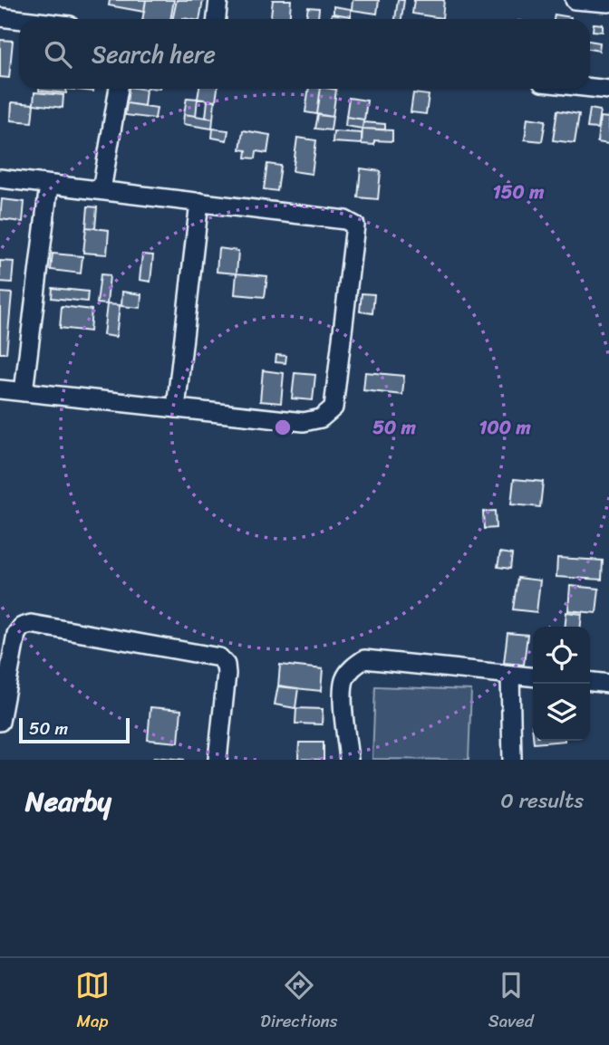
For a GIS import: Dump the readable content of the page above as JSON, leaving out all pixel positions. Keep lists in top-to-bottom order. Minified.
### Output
{"scale_bar":"50 m","page":{"search":"Search here","scale":"50 m","heading":["Nearby","0 results"],"nav":["Map","Directions","Saved"]},"rings":["150 m","50 m","100 m"]}
